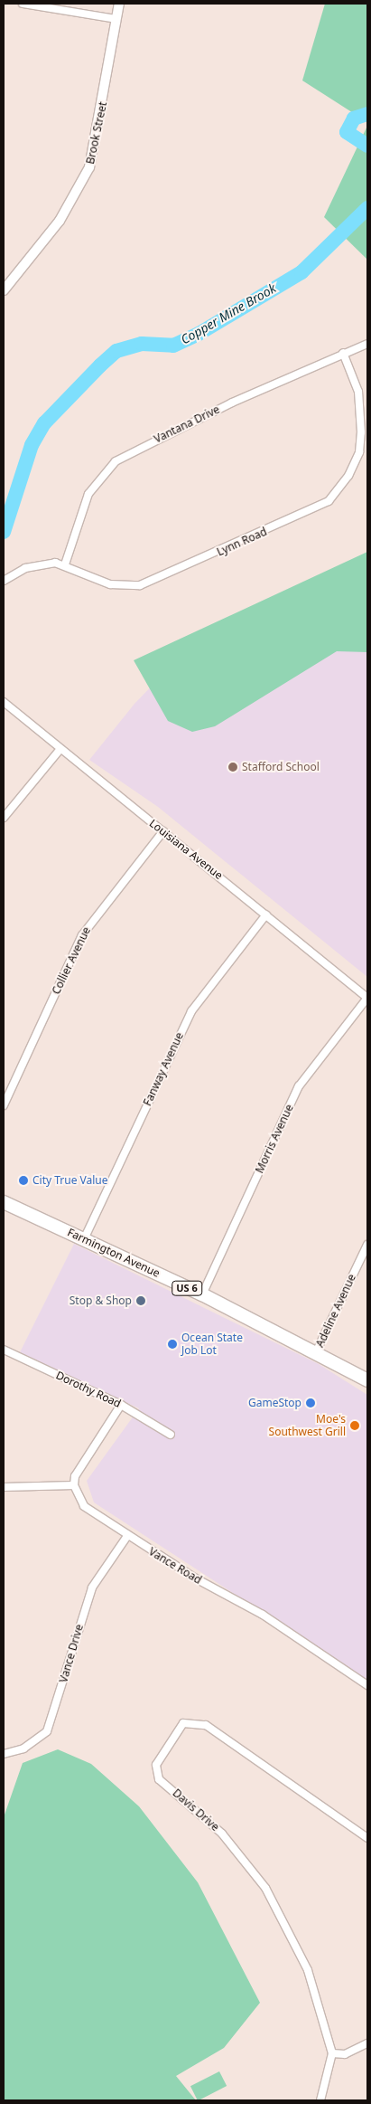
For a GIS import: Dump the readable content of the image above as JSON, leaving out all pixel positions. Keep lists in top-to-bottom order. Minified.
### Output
{"streets":{"highway":["Farmington Avenue","US 6"],"street":["Brook Street","Vantana Drive","Lynn Road","Louisiana Avenue","Collier Avenue","Fanway Avenue","Morris Avenue","Adeline Avenue","Dorothy Road","Vance Road","Vance Drive","Davis Drive"]},"crossings":[["Vantana Drive","Lynn Road"],["Louisiana Avenue","Collier Avenue"],["Louisiana Avenue","Fanway Avenue"],["Louisiana Avenue","Morris Avenue"],["Fanway Avenue","Farmington Avenue"],["Morris Avenue","Farmington Avenue"],["Farmington Avenue","Adeline Avenue"],["Vance Road","Vance Drive"]],"water":["Copper Mine Brook"],"places":["Stafford School","City True Value","Stop & Shop","Ocean State Job Lot","GameStop","Moe's Southwest Grill"]}
